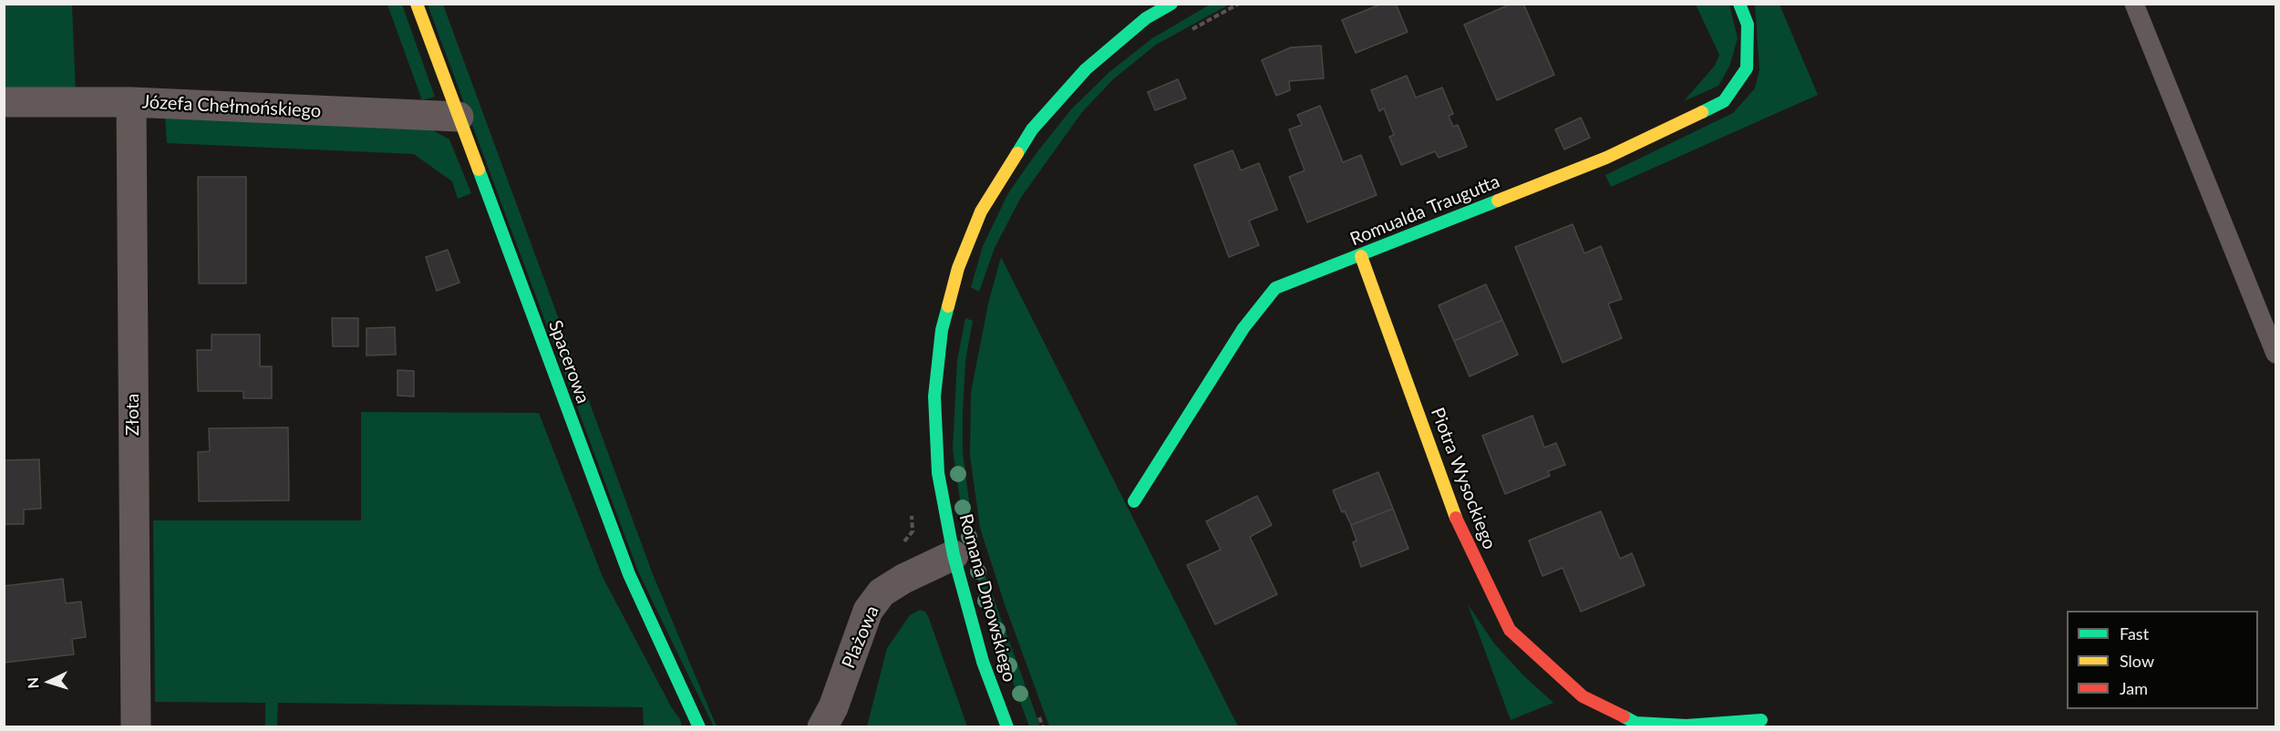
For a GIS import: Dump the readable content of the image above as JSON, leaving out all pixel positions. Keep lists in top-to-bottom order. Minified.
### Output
{"streets":{"street":["Józefa Chełmońskiego","Romualda Traugutta","Spacerowa","Złota","Piotra Wysockiego","Romana Dmowskiego","Plażowa"]},"crossings":[["Józefa Chełmońskiego","Spacerowa"],["Józefa Chełmońskiego","Złota"],["Romualda Traugutta","Piotra Wysockiego"],["Romana Dmowskiego","Plażowa"]],"legend":["Fast","Slow","Jam"],"north":"left"}
